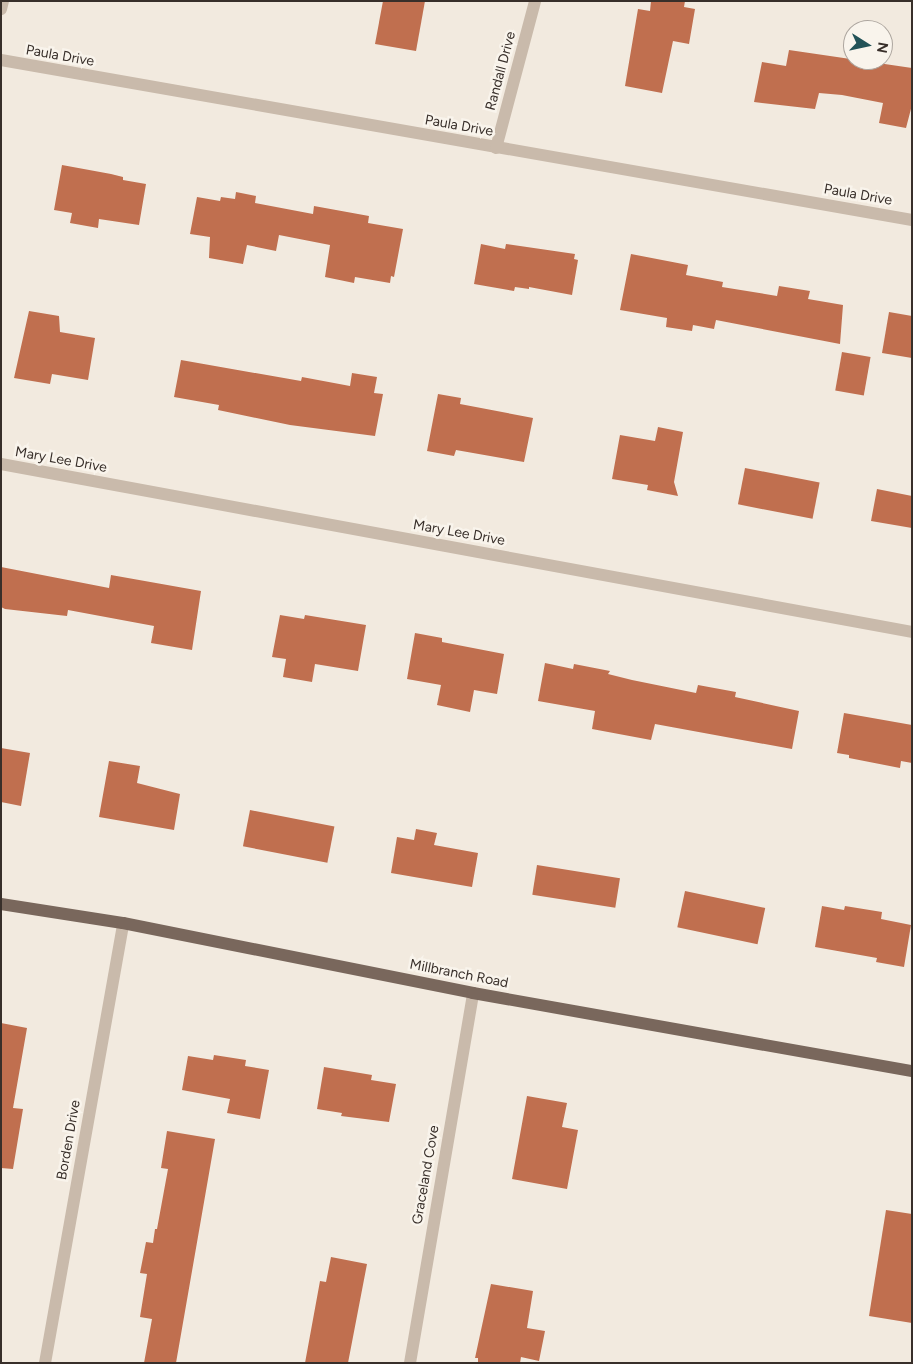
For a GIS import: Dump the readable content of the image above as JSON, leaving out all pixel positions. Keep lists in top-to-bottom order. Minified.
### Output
{"streets":{"main road":["Millbranch Road"],"street":["Paula Drive","Randall Drive","Mary Lee Drive","Borden Drive","Graceland Cove"]},"crossings":[["Paula Drive","Randall Drive"],["Millbranch Road","Borden Drive"],["Millbranch Road","Graceland Cove"]],"north":"right"}
